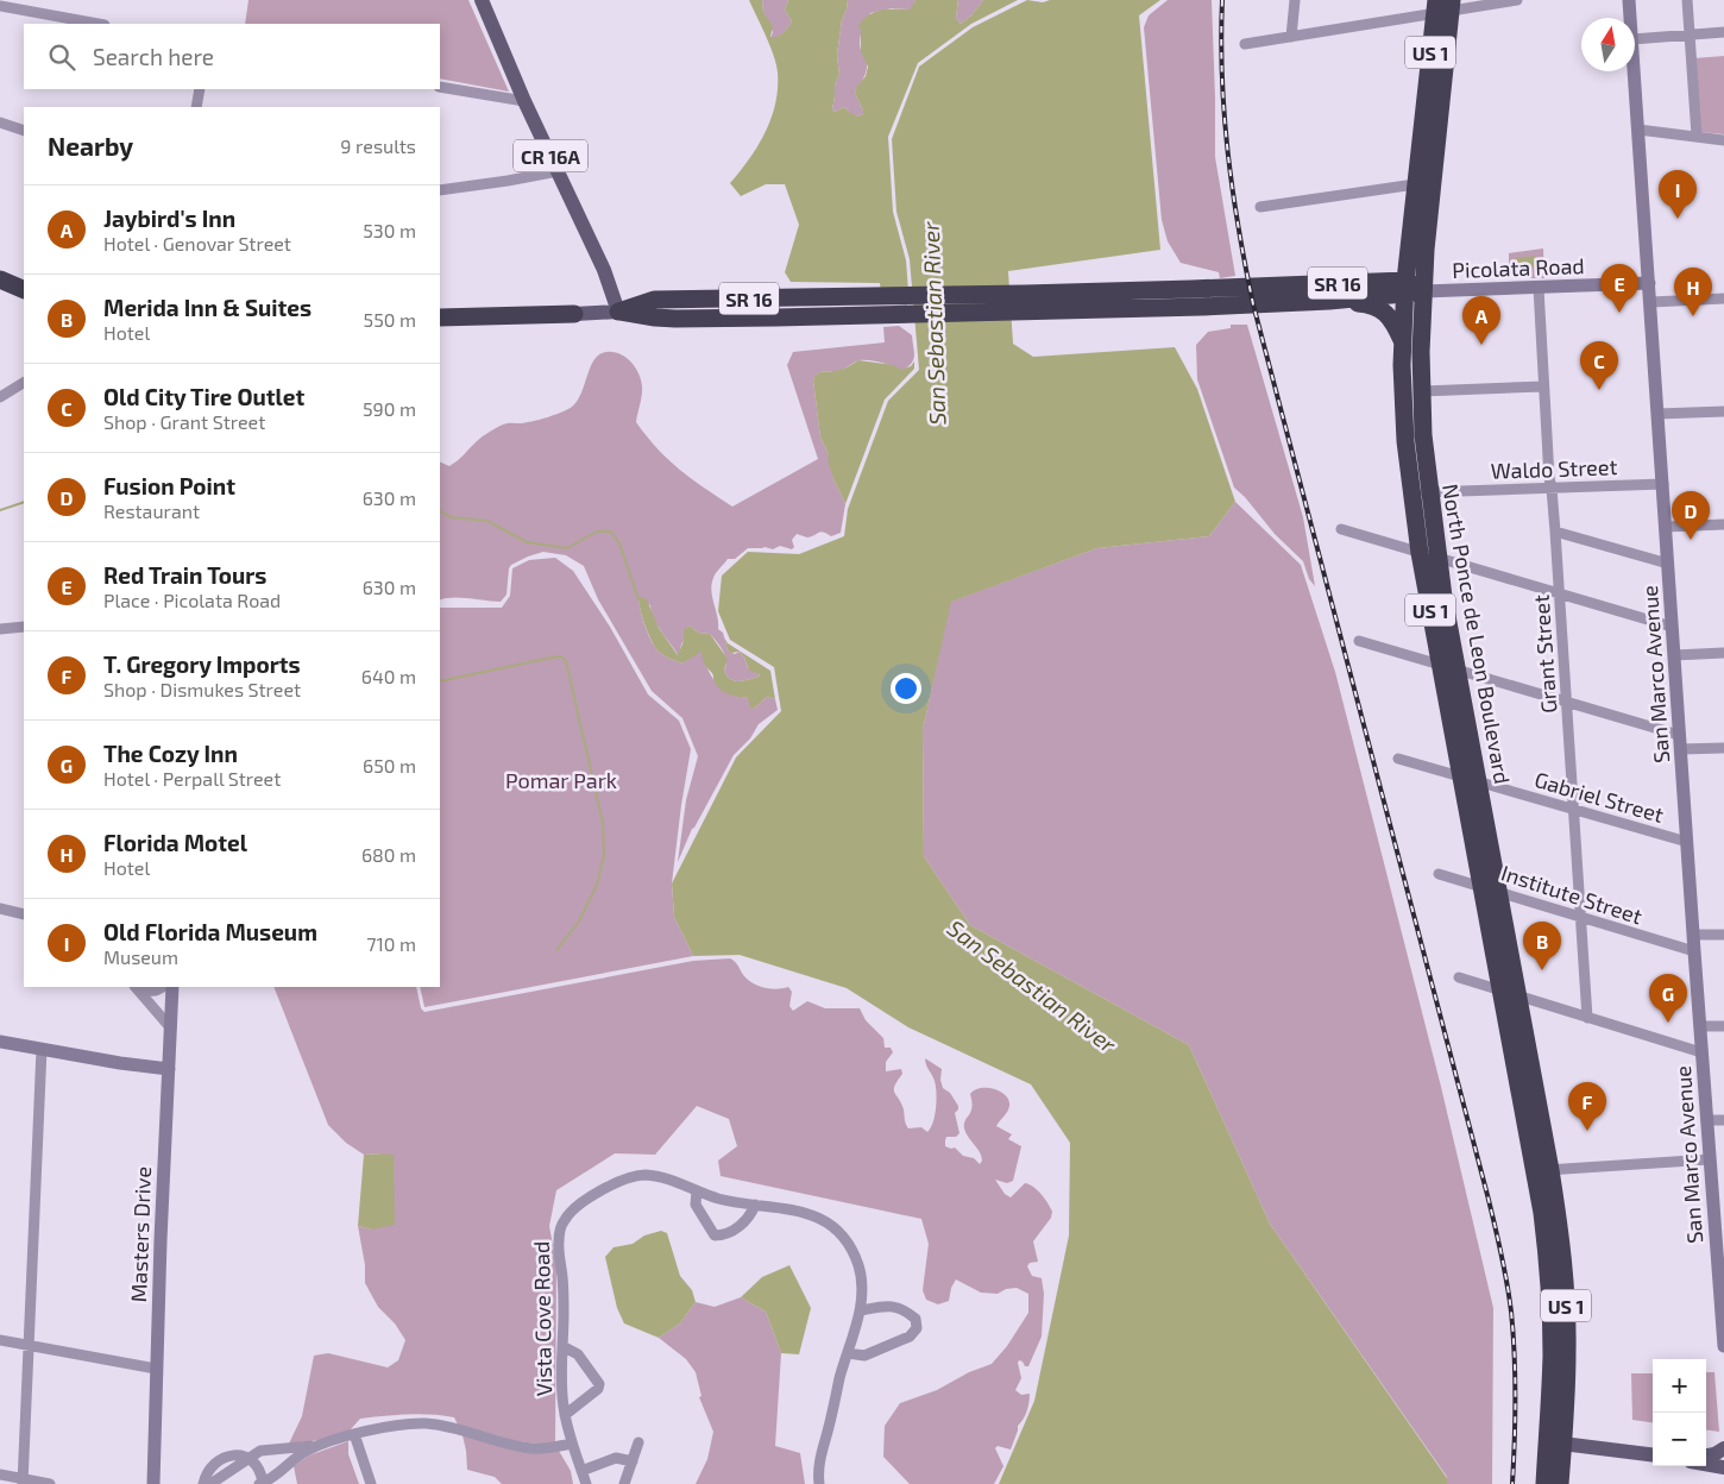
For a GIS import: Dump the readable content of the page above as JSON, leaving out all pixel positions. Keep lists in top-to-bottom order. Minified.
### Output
{"streets":{"highway":["US 1","SR 16","North Ponce de Leon Boulevard"],"main road":["CR 16A","Picolata Road","San Marco Avenue","Masters Drive"],"street":["Waldo Street","Grant Street","Gabriel Street","Institute Street","Vista Cove Road"]},"crossings":[["CR 16A","SR 16"],["Picolata Road","North Ponce de Leon Boulevard"],["Picolata Road","Grant Street"],["Picolata Road","San Marco Avenue"],["SR 16","North Ponce de Leon Boulevard"],["Waldo Street","North Ponce de Leon Boulevard"],["Waldo Street","Grant Street"],["Waldo Street","San Marco Avenue"],["North Ponce de Leon Boulevard","Gabriel Street"],["North Ponce de Leon Boulevard","Institute Street"],["Grant Street","Gabriel Street"],["Grant Street","Institute Street"],["San Marco Avenue","Gabriel Street"],["San Marco Avenue","Institute Street"]],"water":["San Sebastian River"],"parks":["Pomar Park"],"north":"top","page":{"search":"Search here","heading":["Nearby","9 results"],"pins":["I","E","H","A","C","D","B","G","F"],"list":[{"mark":"A","name":"Jaybird's Inn","note":"Hotel · Genovar Street","value":"530 m"},{"mark":"B","name":"Merida Inn & Suites","note":"Hotel","value":"550 m"},{"mark":"C","name":"Old City Tire Outlet","note":"Shop · Grant Street","value":"590 m"},{"mark":"D","name":"Fusion Point","note":"Restaurant","value":"630 m"},{"mark":"E","name":"Red Train Tours","note":"Place · Picolata Road","value":"630 m"},{"mark":"F","name":"T. Gregory Imports","note":"Shop · Dismukes Street","value":"640 m"},{"mark":"G","name":"The Cozy Inn","note":"Hotel · Perpall Street","value":"650 m"},{"mark":"H","name":"Florida Motel","note":"Hotel","value":"680 m"},{"mark":"I","name":"Old Florida Museum","note":"Museum","value":"710 m"}],"map_buttons":["+","−"]}}
